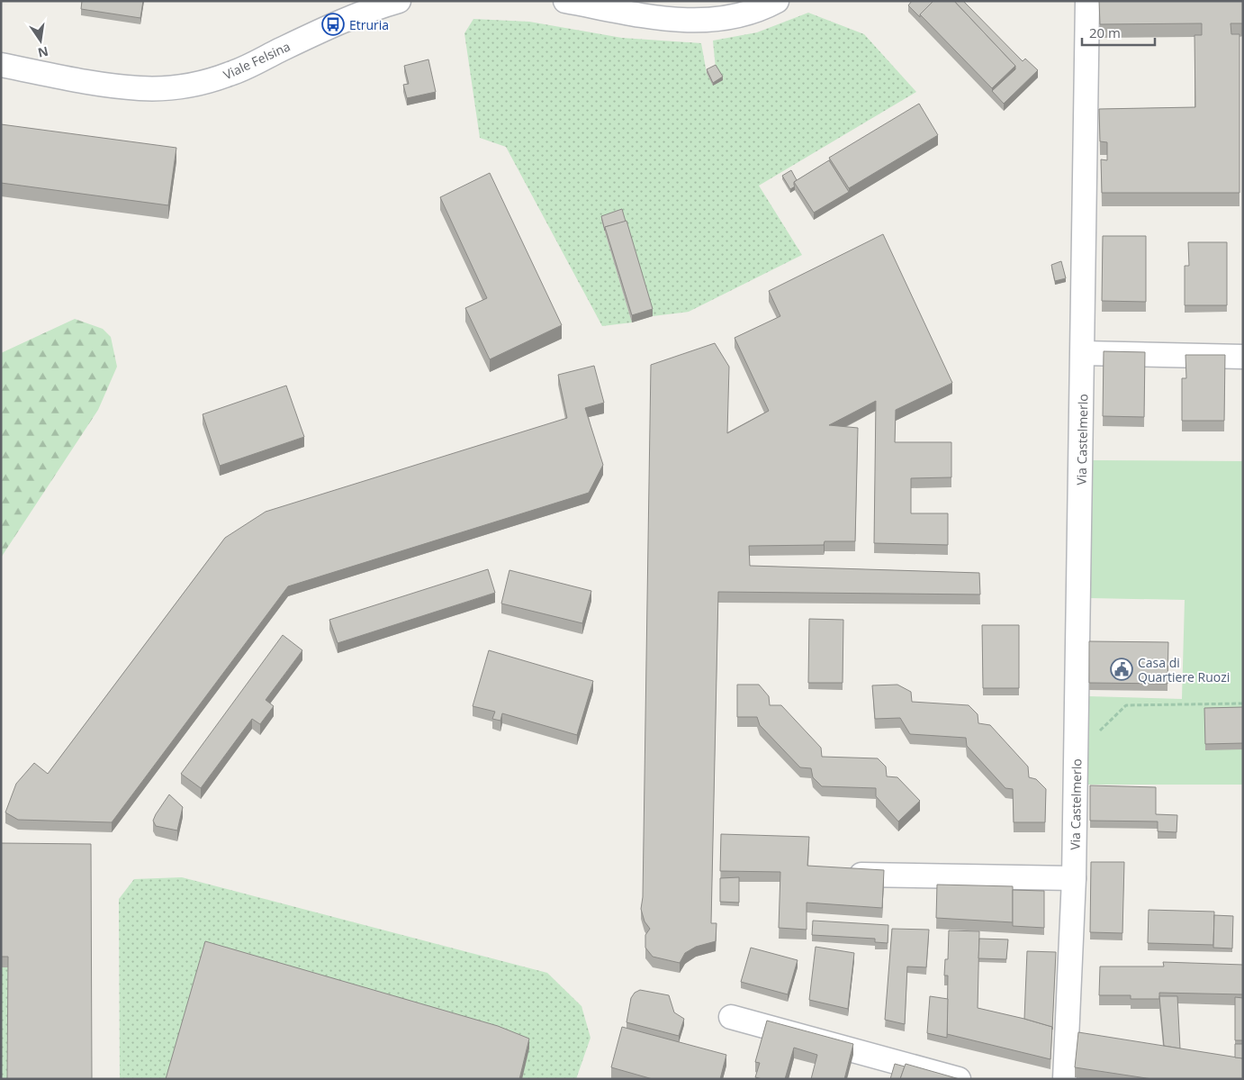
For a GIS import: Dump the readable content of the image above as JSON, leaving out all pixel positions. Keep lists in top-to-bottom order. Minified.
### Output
{"streets":{"street":["Viale Felsina","Via Castelmerlo"]},"places":{"bus stop":["Etruria"],"public building":["Casa di Quartiere Ruozi"]},"scale_bar":"20 m","north":"bottom"}
